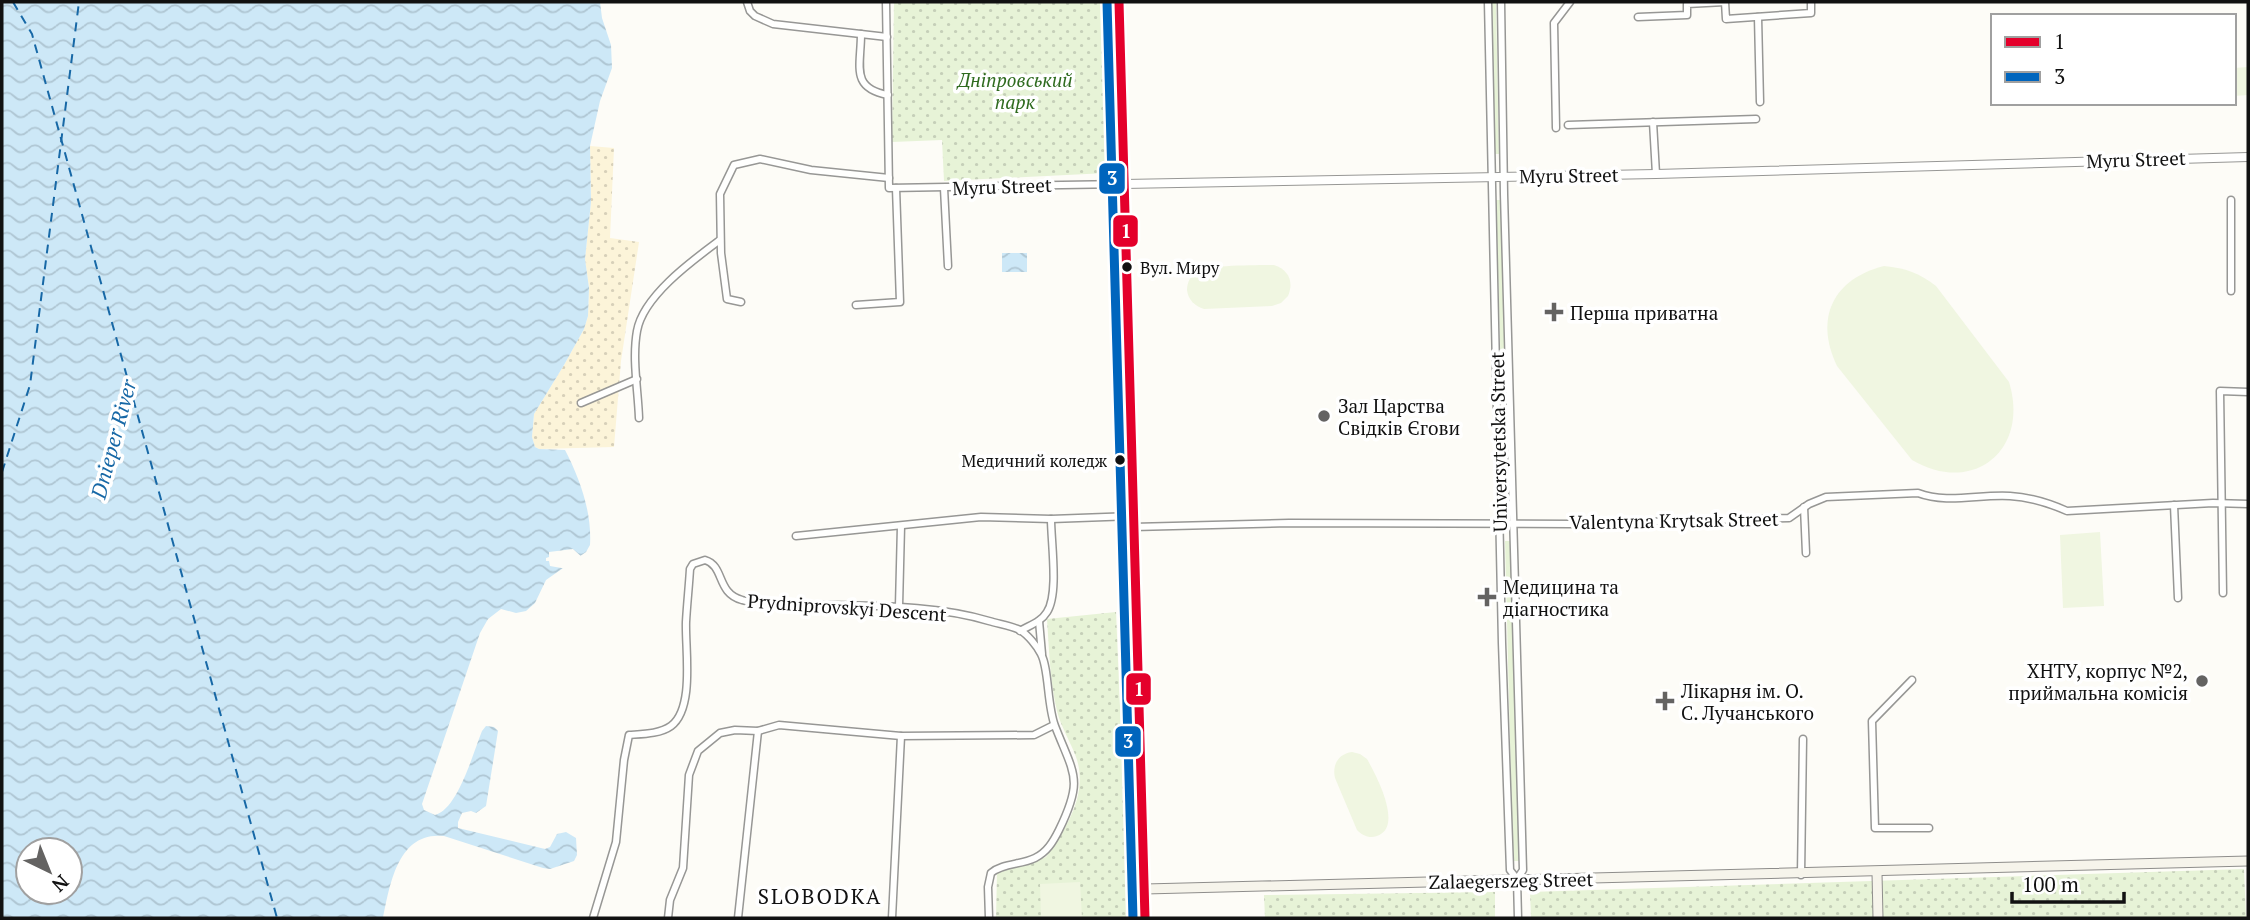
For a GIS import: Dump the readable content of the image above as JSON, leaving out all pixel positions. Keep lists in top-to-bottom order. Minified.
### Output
{"streets":{"main road":["Zalaegerszeg Street"],"street":["Myru Street","Universytetska Street","Valentyna Krytsak Street","Prydniprovskyi Descent"]},"crossings":[["Myru Street","Universytetska Street"],["Universytetska Street","Valentyna Krytsak Street"],["Universytetska Street","Zalaegerszeg Street"]],"districts":["SLOBODKA"],"water":["Dnieper River"],"parks":["Дніпровський парк"],"places":{"other":["Вул. Миру","Зал Царства Свідків Єгови","Медичний коледж","ХНТУ, корпус №2, приймальна комісія"],"health":["Перша приватна","Медицина та діагностика","Лікарня ім. О. С. Лучанського"]},"lines":["transit line 1","transit line 3"],"legend":["1","3"],"scale_bar":"100 m","north":"bottom right"}
